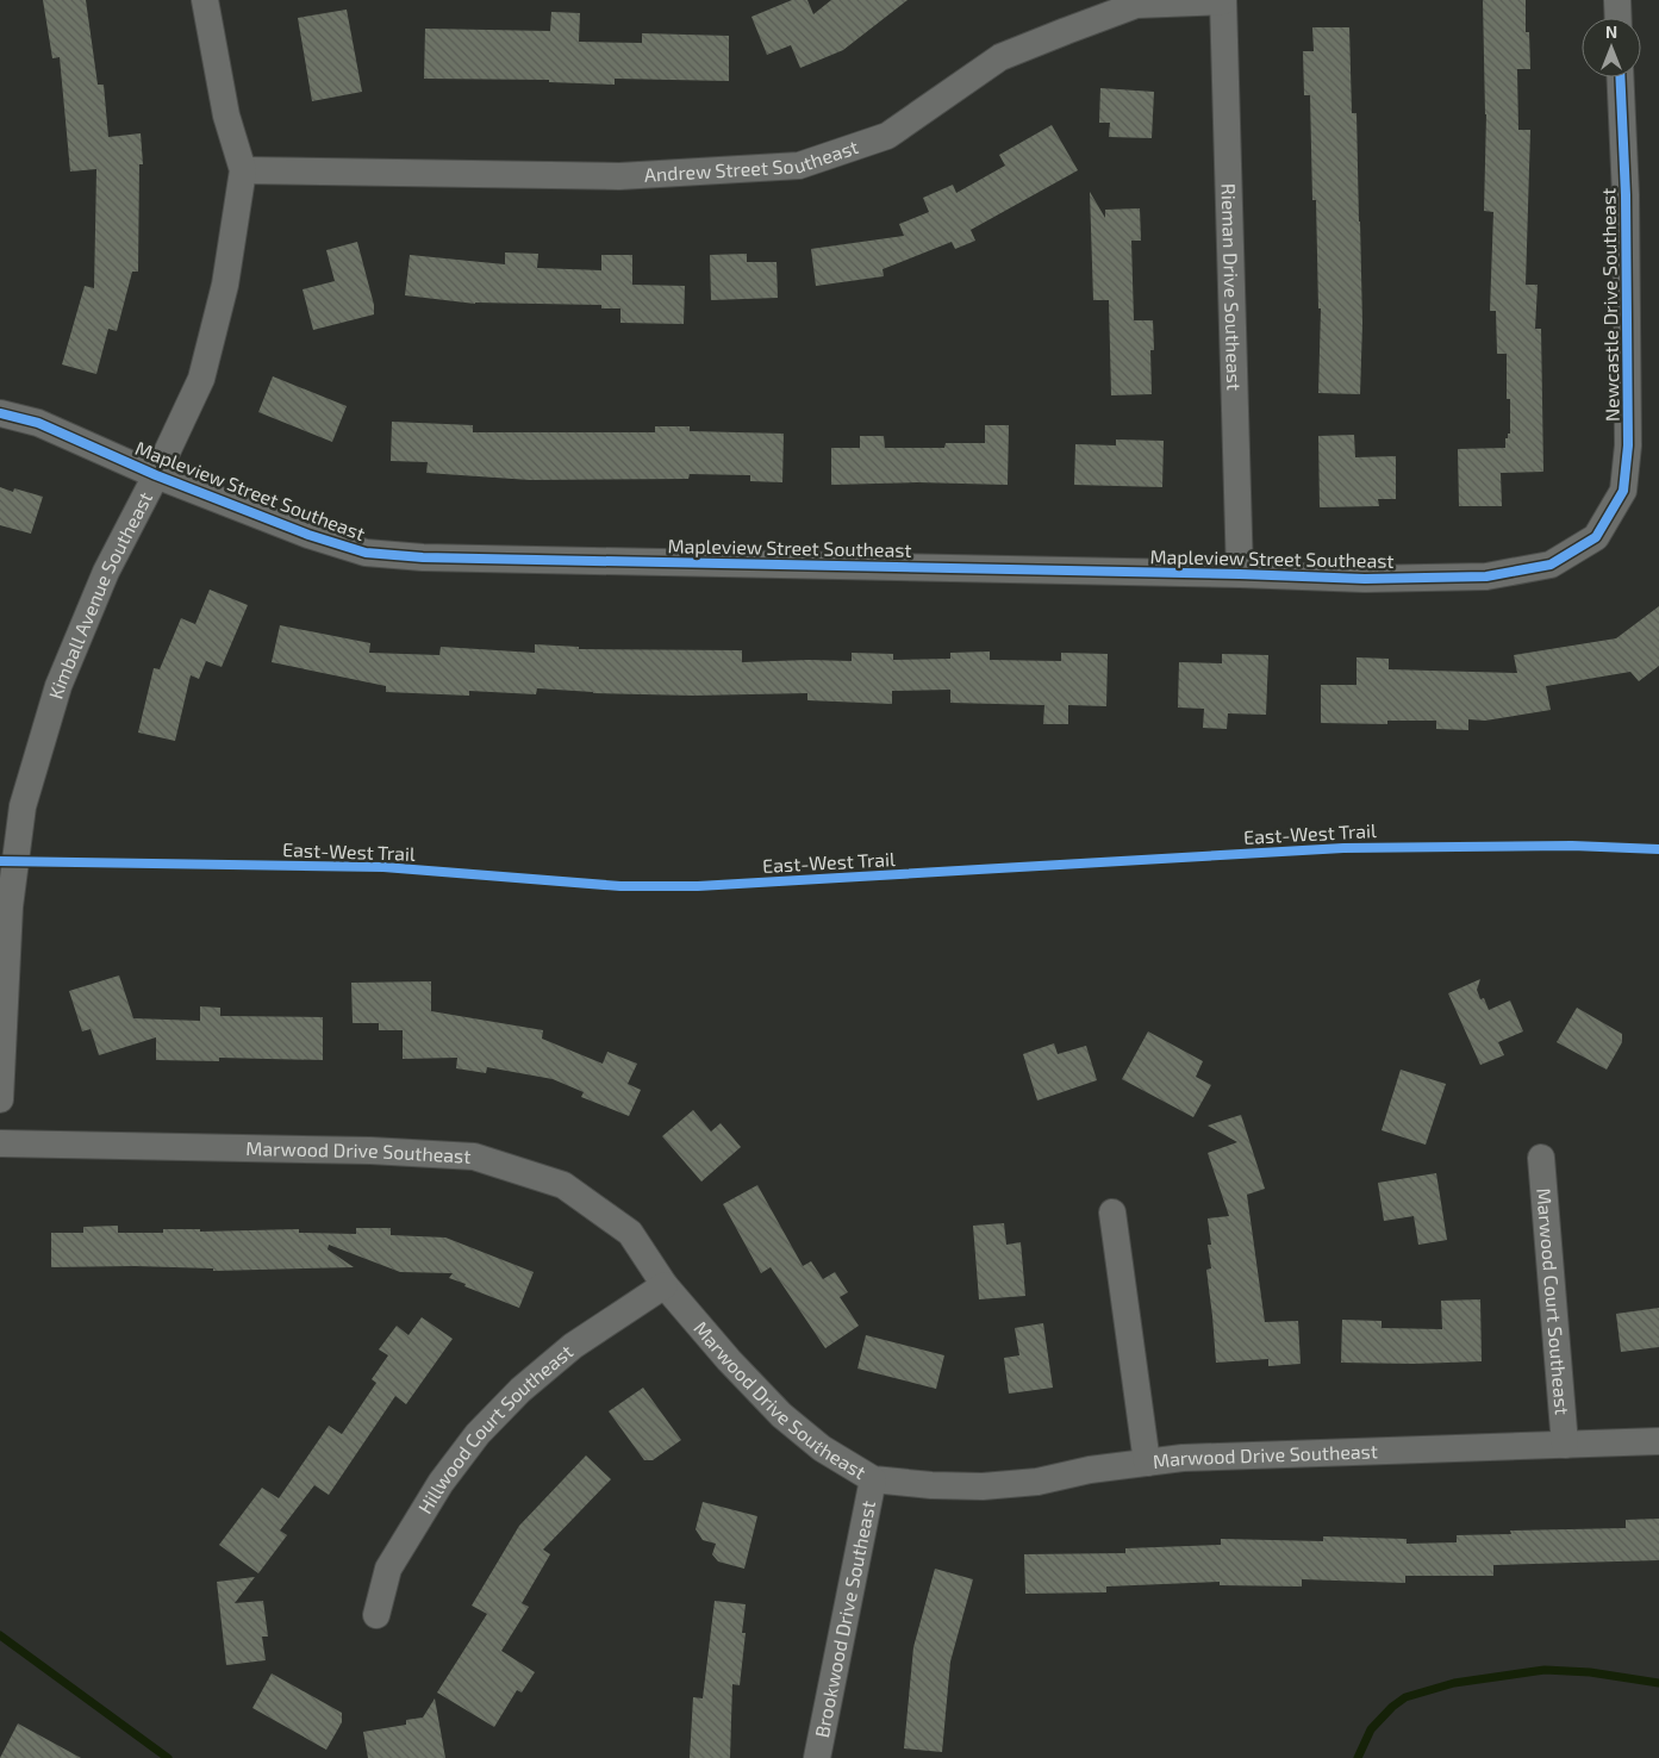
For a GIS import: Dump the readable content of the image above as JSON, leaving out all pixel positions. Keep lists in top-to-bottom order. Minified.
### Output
{"streets":{"street":["Andrew Street Southeast","Rieman Drive Southeast","Newcastle Drive Southeast","Mapleview Street Southeast","Kimball Avenue Southeast","Marwood Drive Southeast","Marwood Court Southeast","Hillwood Court Southeast","Brookwood Drive Southeast"],"cycle path":["East-West Trail"]},"crossings":[["Andrew Street Southeast","Rieman Drive Southeast"],["Andrew Street Southeast","Kimball Avenue Southeast"],["Rieman Drive Southeast","Mapleview Street Southeast"],["Newcastle Drive Southeast","Mapleview Street Southeast"],["Mapleview Street Southeast","Kimball Avenue Southeast"],["Marwood Drive Southeast","Marwood Court Southeast"],["Marwood Drive Southeast","Hillwood Court Southeast"],["Marwood Drive Southeast","Brookwood Drive Southeast"]],"north":"top"}
